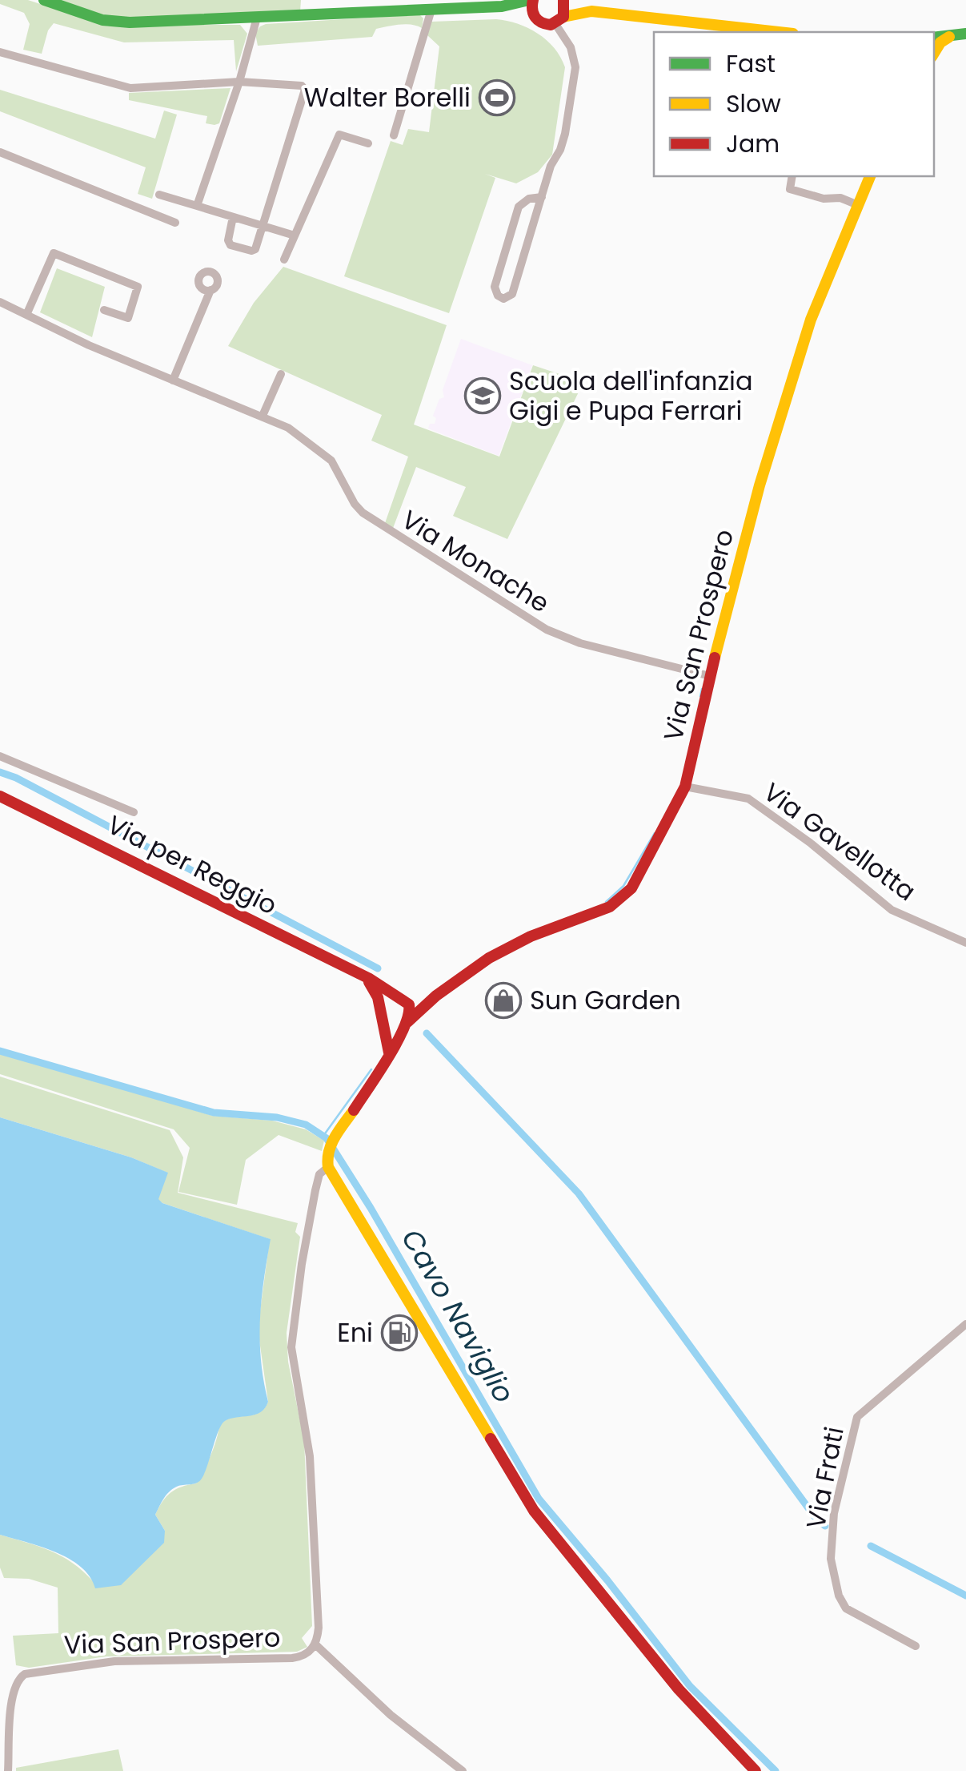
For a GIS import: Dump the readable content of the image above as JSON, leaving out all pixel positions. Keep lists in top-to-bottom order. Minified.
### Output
{"streets":{"street":["Via Monache","Via San Prospero","Via Gavellotta","Via per Reggio","Via Frati"]},"crossings":[["Via Monache","Via San Prospero"],["Via San Prospero","Via Gavellotta"],["Via San Prospero","Via per Reggio"]],"water":["Cavo Naviglio"],"places":{"sports":["Walter Borelli"],"school or university":["Scuola dell'infanzia Gigi e Pupa Ferrari"],"shop":["Sun Garden"],"fuel station":["Eni"]},"legend":["Fast","Slow","Jam"]}
